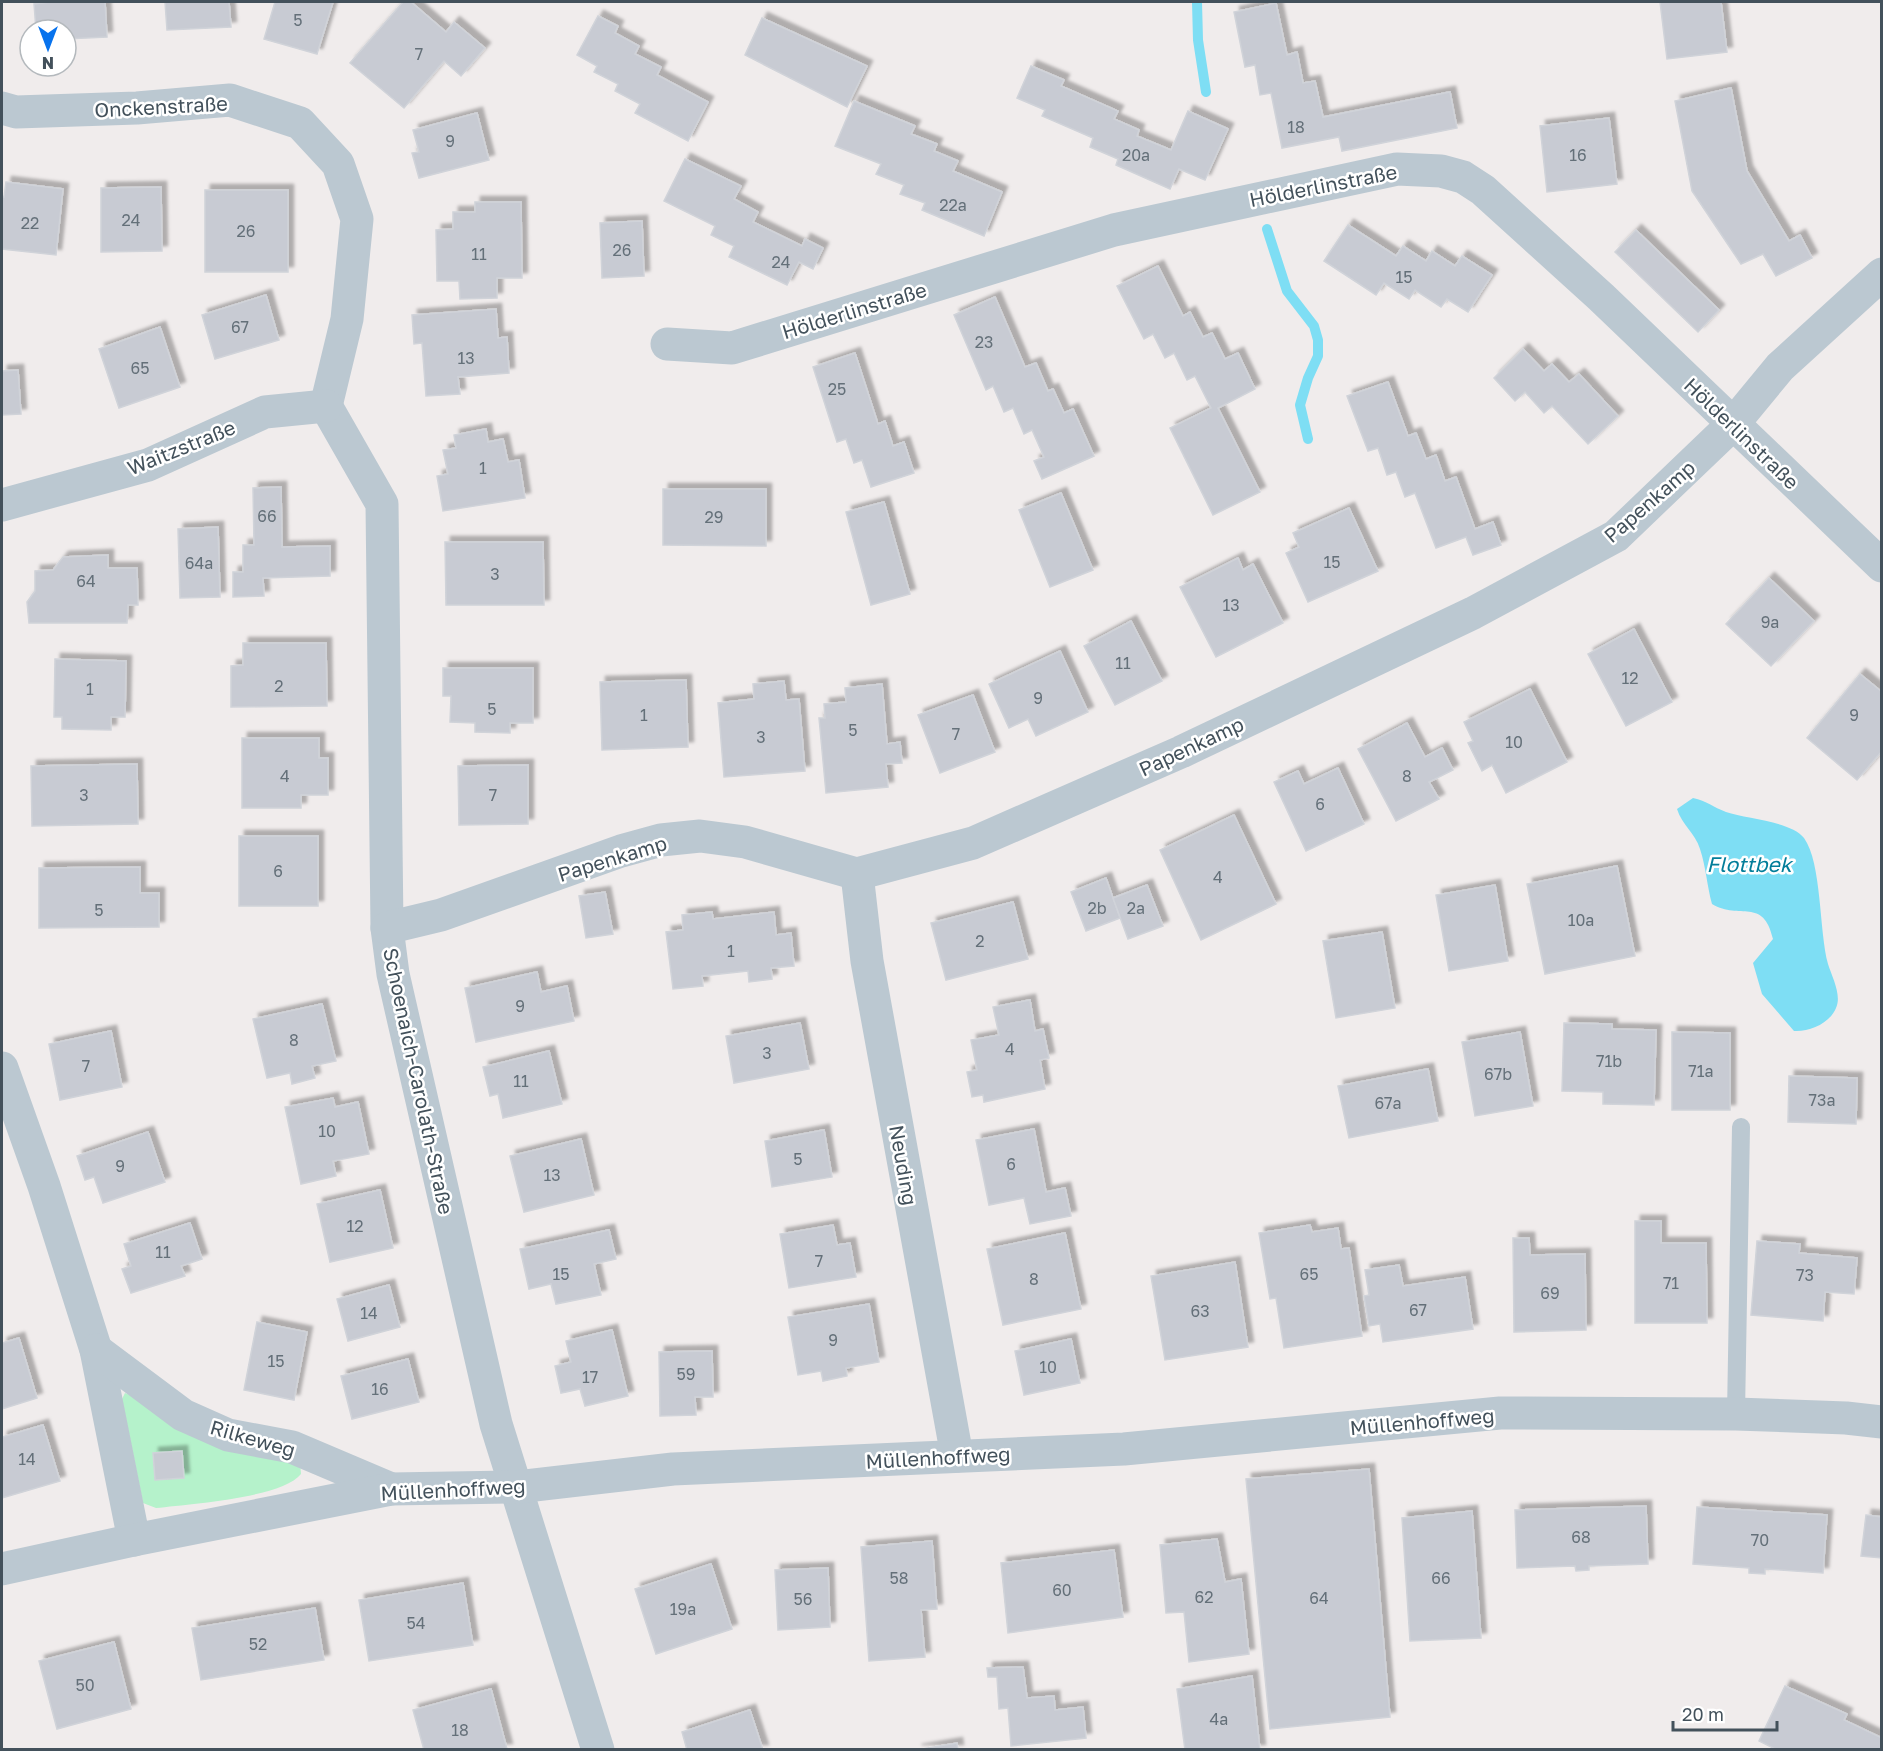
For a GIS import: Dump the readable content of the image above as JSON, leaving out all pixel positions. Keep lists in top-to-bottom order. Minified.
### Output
{"streets":{"street":["Onckenstraße","Hölderlinstraße","Waitzstraße","Papenkamp","Schoenaich-Carolath-Straße","Neuding","Müllenhoffweg","Rilkeweg"]},"crossings":[["Onckenstraße","Waitzstraße"],["Onckenstraße","Schoenaich-Carolath-Straße"],["Hölderlinstraße","Papenkamp"],["Waitzstraße","Schoenaich-Carolath-Straße"],["Papenkamp","Schoenaich-Carolath-Straße"],["Papenkamp","Neuding"],["Schoenaich-Carolath-Straße","Müllenhoffweg"],["Neuding","Müllenhoffweg"],["Müllenhoffweg","Rilkeweg"]],"water":["Flottbek"],"house_numbers":["5","7","18","9","20a","16","22a","24","22","26","26","11","24","15","67","23","13","65","25","1","66","29","15","64a","3","64","13","9a","11","12","2","1","9","5","1","9","5","7","3","10","4","8","3","7","6","6","4","2b","2a","5","10a","2","1","9","8","4","3","71b","7","71a","67b","11","73a","67a","10","5","6","9","13","12","11","7","15","65","73","8","71","69","67","63","14","9","15","10","59","17","16","14","68","70","58","66","60","62","64","56","19a","54","52","50","4a","18"],"scale_bar":"20 m","north":"bottom"}
